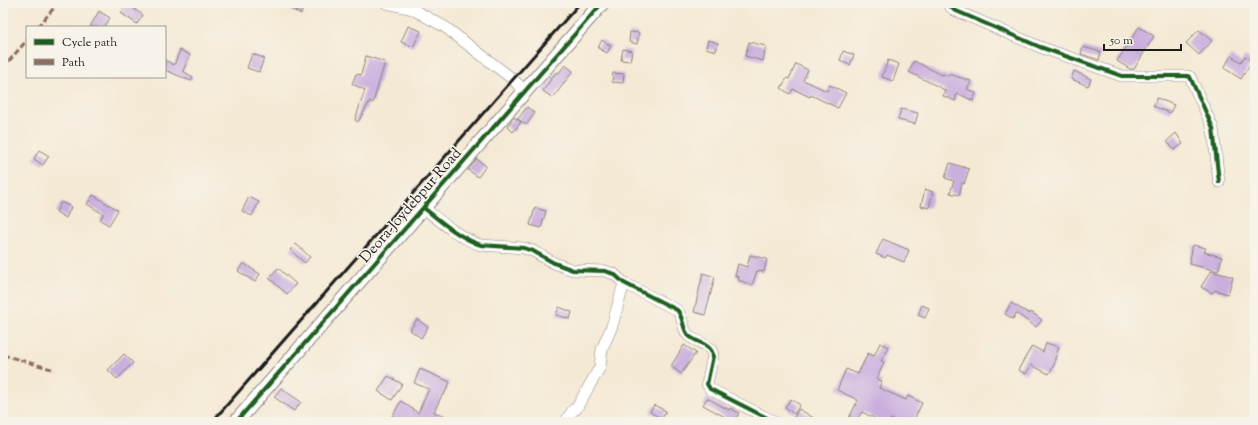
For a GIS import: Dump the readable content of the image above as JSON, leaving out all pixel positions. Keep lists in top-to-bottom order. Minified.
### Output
{"streets":{"street":["Deora-Joydebpur Road"]},"legend":["Cycle path","Path"],"scale_bar":"50 m"}
